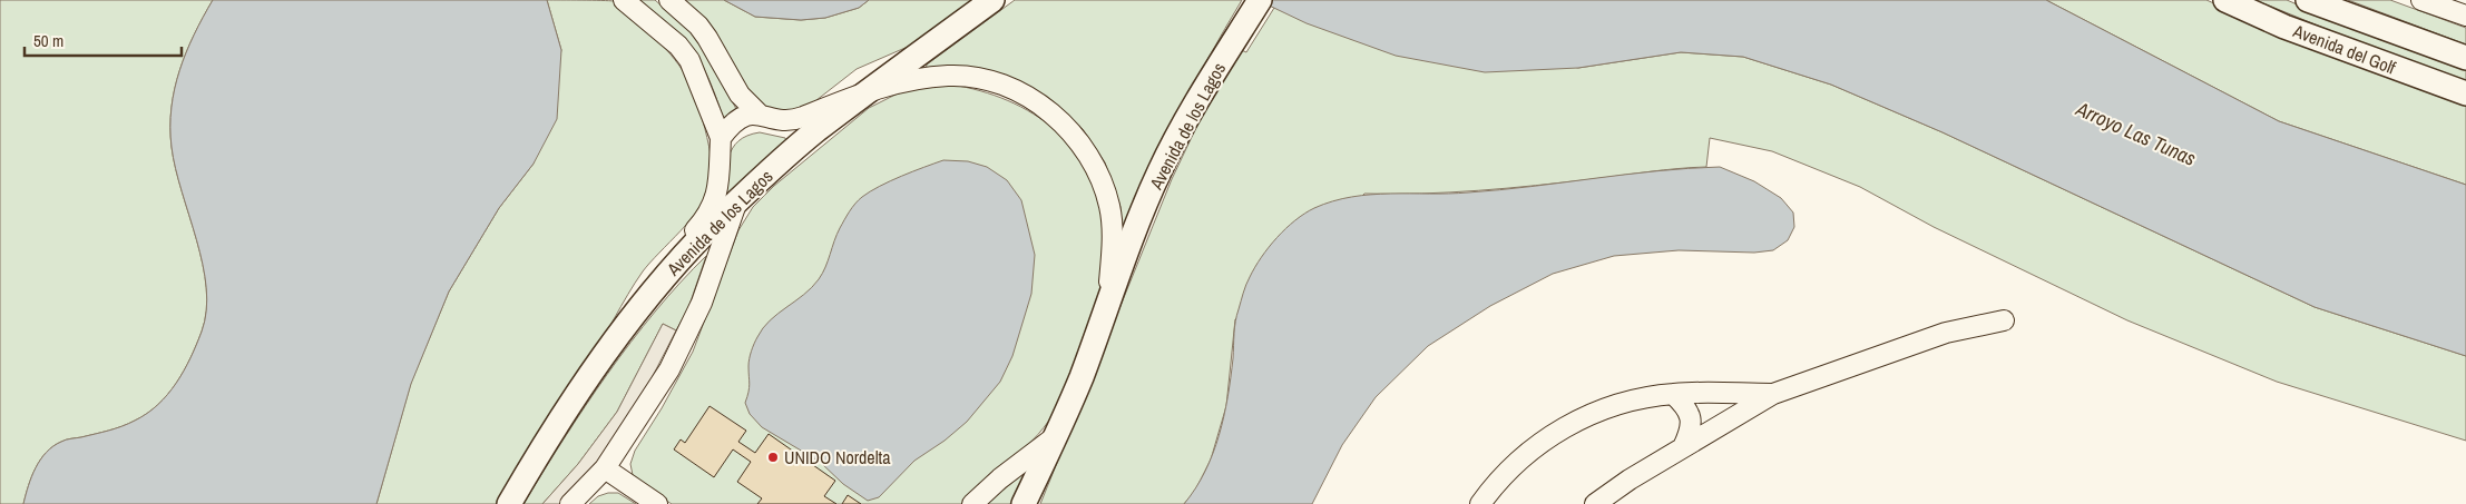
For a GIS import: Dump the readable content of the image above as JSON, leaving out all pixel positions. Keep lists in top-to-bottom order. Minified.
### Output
{"streets":{"street":["Avenida del Golf","Avenida de los Lagos"]},"water":["Arroyo Las Tunas"],"places":["UNIDO Nordelta"],"scale_bar":"50 m"}
